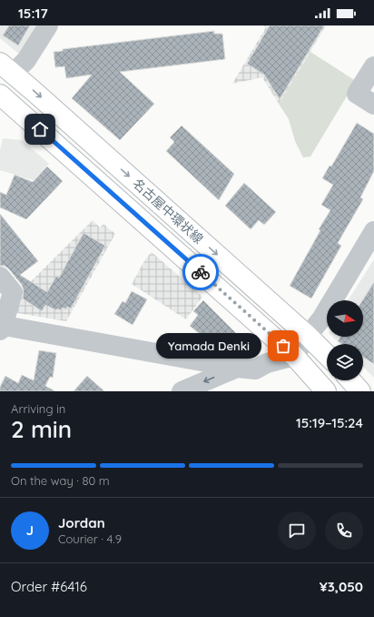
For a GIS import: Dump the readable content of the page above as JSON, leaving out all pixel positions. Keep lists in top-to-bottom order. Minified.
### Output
{"streets":{"main road":["名古屋中環状線"]},"places":["Yamada Denki"],"north":"right","page":{"status":"15:17","bubble":"Yamada Denki","heading":["2 min","Arriving in","15:19–15:24"],"panel":["Jordan","Courier · 4.9","Order #6416","¥3,050"],"bar":"On the way · 80 m","round":"J"}}
